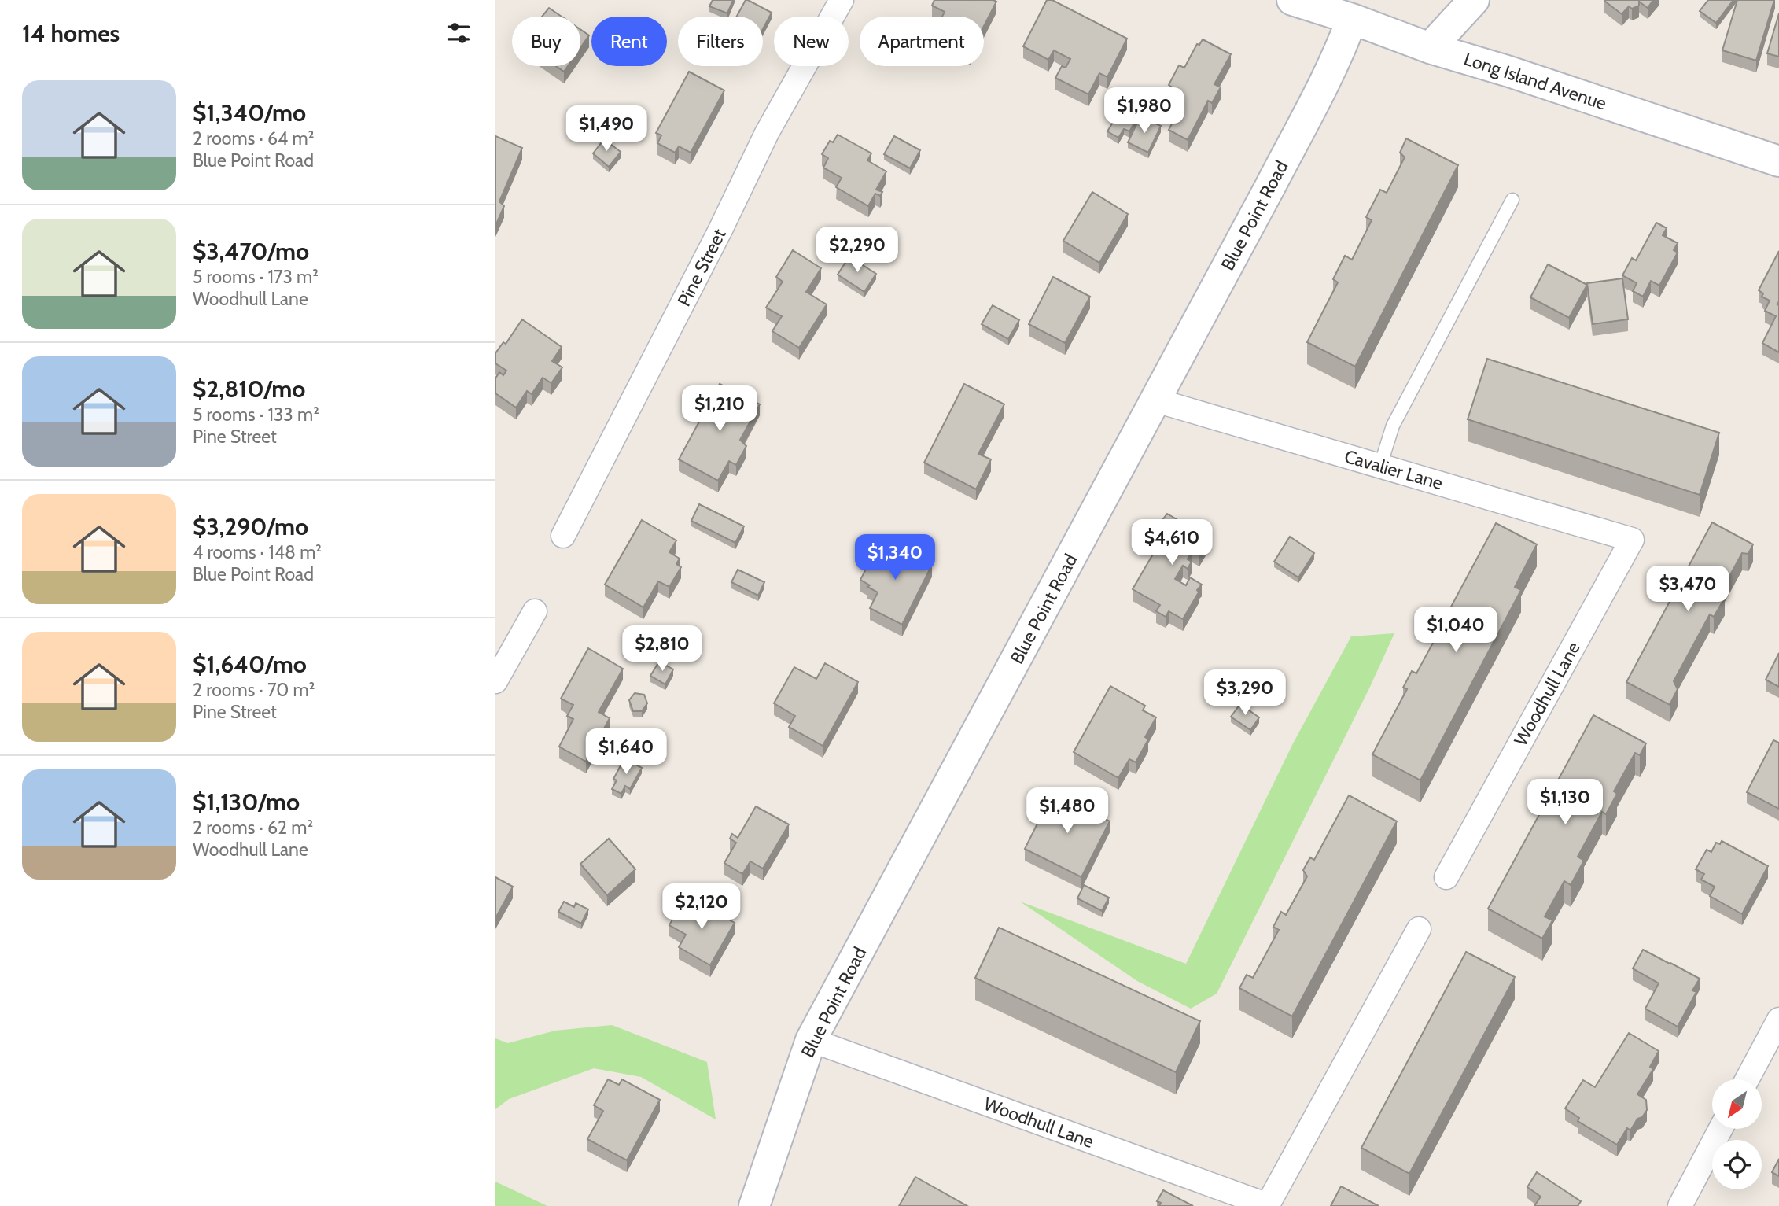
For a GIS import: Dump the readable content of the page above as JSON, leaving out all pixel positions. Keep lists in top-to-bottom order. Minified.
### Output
{"streets":{"street":["Long Island Avenue","Blue Point Road","Pine Street","Cavalier Lane","Woodhull Lane"]},"crossings":[["Long Island Avenue","Blue Point Road"],["Blue Point Road","Cavalier Lane"],["Blue Point Road","Woodhull Lane"],["Cavalier Lane","Woodhull Lane"]],"north":"bottom left","page":{"heading":"14 homes","chip":["Buy","Rent","Filters","New","Apartment"],"list":[{"name":"$1,340/mo","note":"2 rooms · 64 m² · Blue Point Road"},{"name":"$3,470/mo","note":"5 rooms · 173 m² · Woodhull Lane"},{"name":"$2,810/mo","note":"5 rooms · 133 m² · Pine Street"},{"name":"$3,290/mo","note":"4 rooms · 148 m² · Blue Point Road"},{"name":"$1,640/mo","note":"2 rooms · 70 m² · Pine Street"},{"name":"$1,130/mo","note":"2 rooms · 62 m² · Woodhull Lane"}],"price":["$1,980","$1,490","$2,290","$1,210","$4,610","$1,340","$3,470","$1,040","$2,810","$3,290","$1,640","$1,130","$1,480","$2,120"]}}
